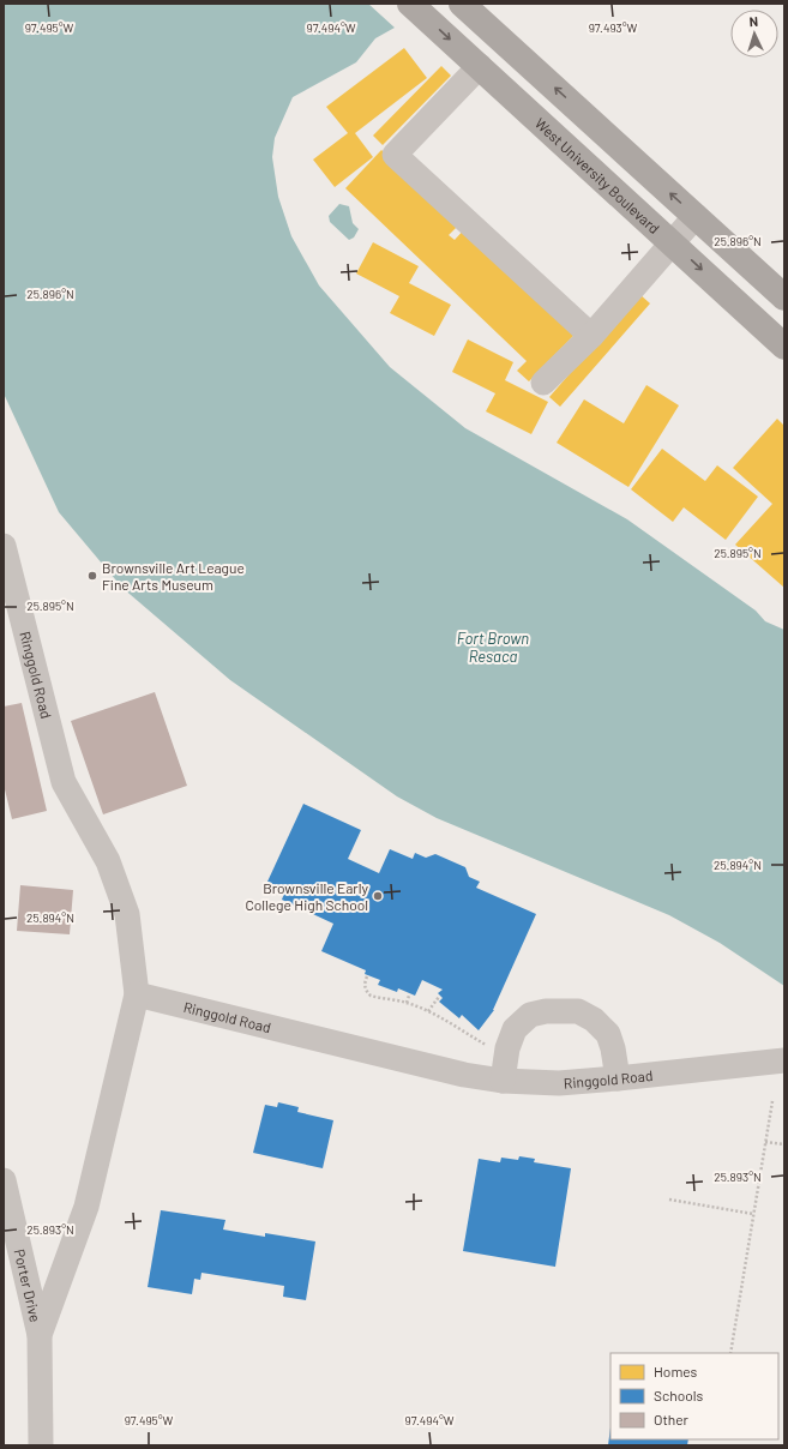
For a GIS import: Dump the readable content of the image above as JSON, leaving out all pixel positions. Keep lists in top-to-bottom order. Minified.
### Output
{"streets":{"main road":["West University Boulevard"],"street":["Ringgold Road","Porter Drive"]},"water":["Fort Brown Resaca"],"places":["Brownsville Art League Fine Arts Museum","Brownsville Early College High School"],"legend":["Homes","Schools","Other"],"north":"top","coordinates":["97.495°W","97.494°W","97.493°W","25.896°N","25.895°N","25.894°N","25.893°N"]}
